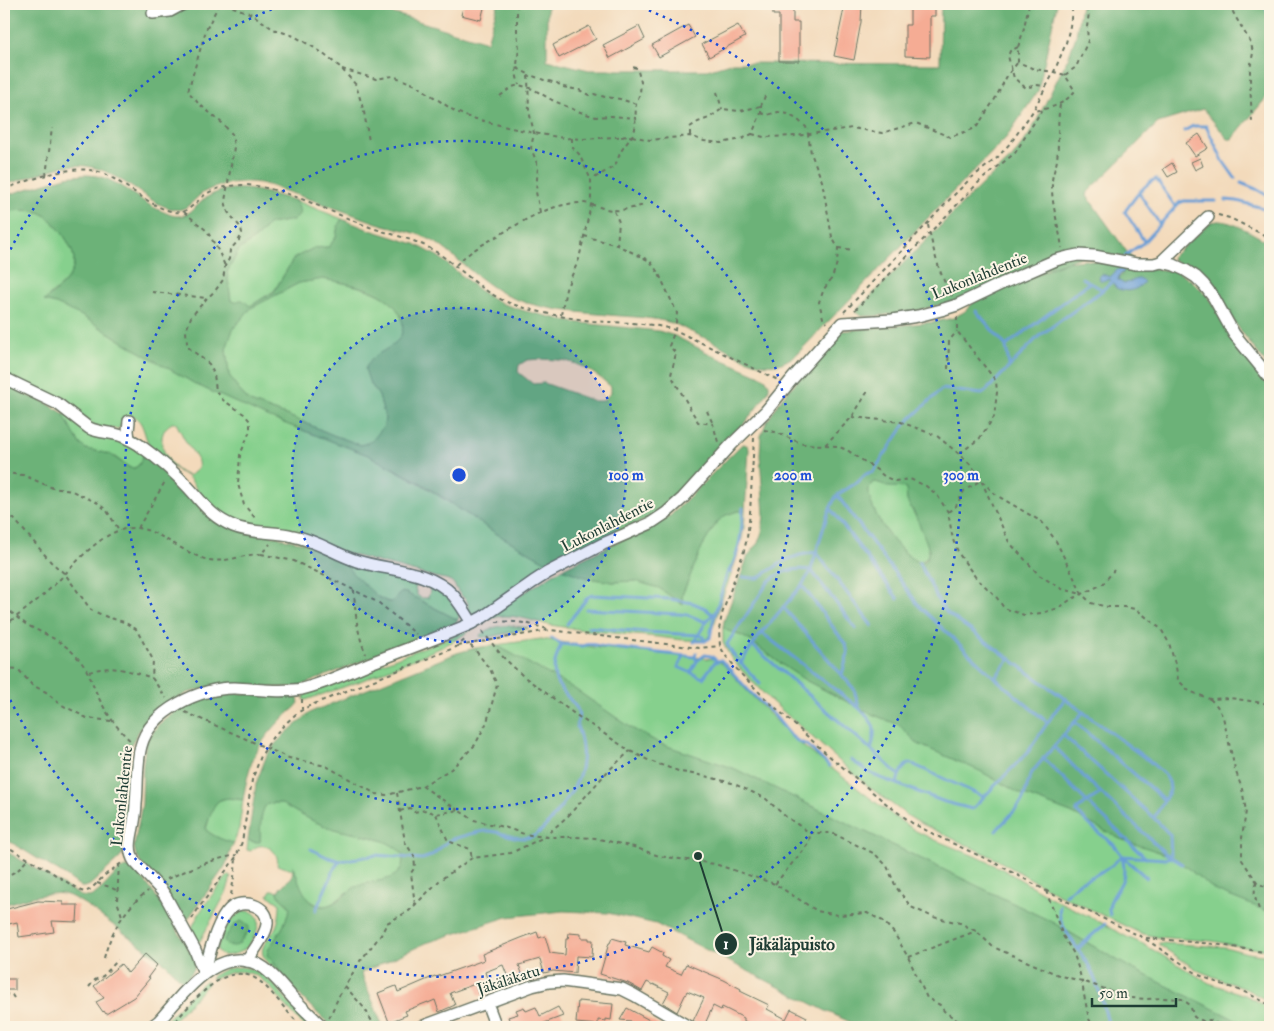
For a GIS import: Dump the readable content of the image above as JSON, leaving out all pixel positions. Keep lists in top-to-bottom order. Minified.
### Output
{"streets":{"street":["Lukonlahdentie","Jäkäläkatu"]},"places":["Jäkäläpuisto"],"scale_bar":"50 m","rings":["100 m","200 m","300 m"]}
